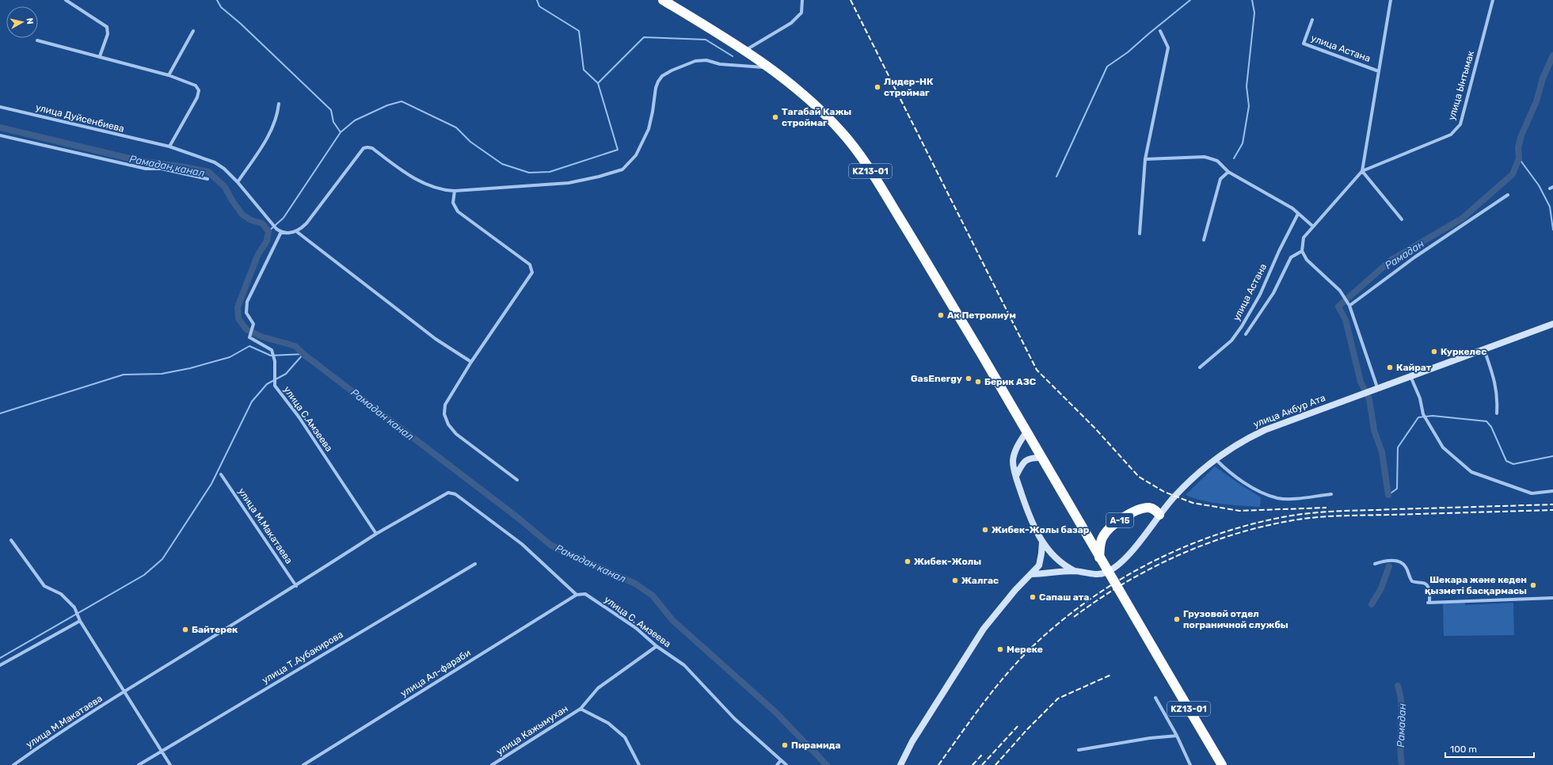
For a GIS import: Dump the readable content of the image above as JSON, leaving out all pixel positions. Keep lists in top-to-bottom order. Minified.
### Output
{"streets":{"highway":["KZ13-01","A-15"],"main road":["улица Акбур Ата"],"street":["улица Астана","улица Ынтымак","улица Дуйсенбиева","улица С.Амзеева","улица М.Макатаева","улица С. Амзеева","улица Т.Аубакирова","улица Ал-фараби","улица Кажымухан"]},"crossings":[["улица Астана","улица Ынтымак"],["улица Дуйсенбиева","улица С.Амзеева"],["KZ13-01","A-15"],["улица Акбур Ата","A-15"],["улица С.Амзеева","улица М.Макатаева"],["улица С. Амзеева","улица Ал-фараби"],["улица С. Амзеева","улица Кажымухан"]],"water":["Рамадан канал","Рамадан"],"places":["Лидер-НК строймаг","Тагабай Кажы строймаг","Ак Петролиум","Куркелес","Кайрат","GasEnergy","Берик АЗС","Жибек-Жолы базар","Жибек-Жолы","Жалгас","Шекара және кеден қызметі басқармасы","Сапаш ата","Грузовой отдел пограничной службы","Байтерек","Мереке","Пирамида"],"scale_bar":"100 m","north":"right"}
